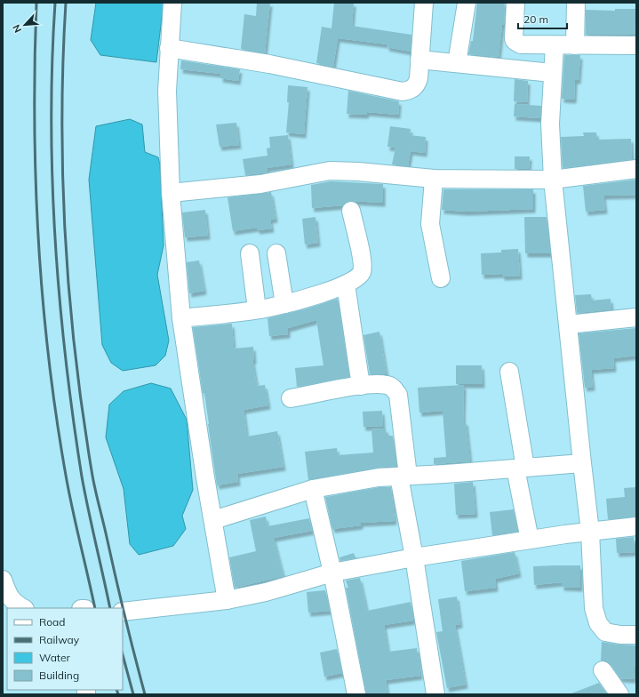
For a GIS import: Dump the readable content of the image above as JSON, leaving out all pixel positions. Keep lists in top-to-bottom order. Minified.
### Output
{"legend":["Road","Railway","Water","Building"],"scale_bar":"20 m","north":"bottom left"}
